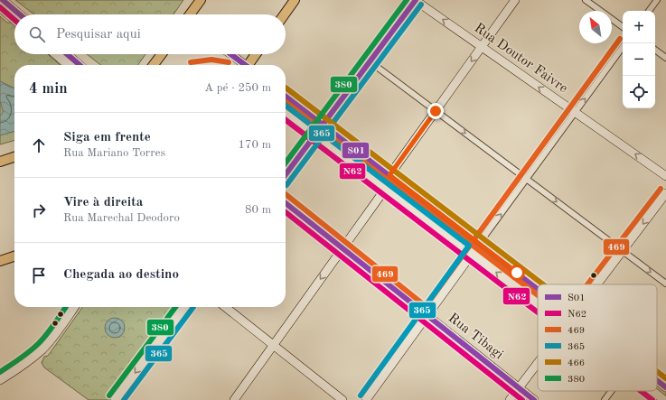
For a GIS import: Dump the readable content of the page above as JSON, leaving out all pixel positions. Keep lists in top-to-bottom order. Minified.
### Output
{"streets":{"main road":["Rua Doutor Faivre","Rua Tibagi"]},"one_way":["Rua Doutor Faivre"],"lines":["transit line S01","transit line 380","transit line 365","transit line N62","transit line 469","transit line 466"],"legend":["S01","N62","469","365","466","380"],"north":"top left","page":{"map_buttons":["+","−"],"search":"Pesquisar aqui","heading":["4 min","A pé · 250 m"],"list":[["Siga em frente","Rua Mariano Torres","170 m"],["Vire à direita","Rua Marechal Deodoro","80 m"],"Chegada ao destino"]}}
